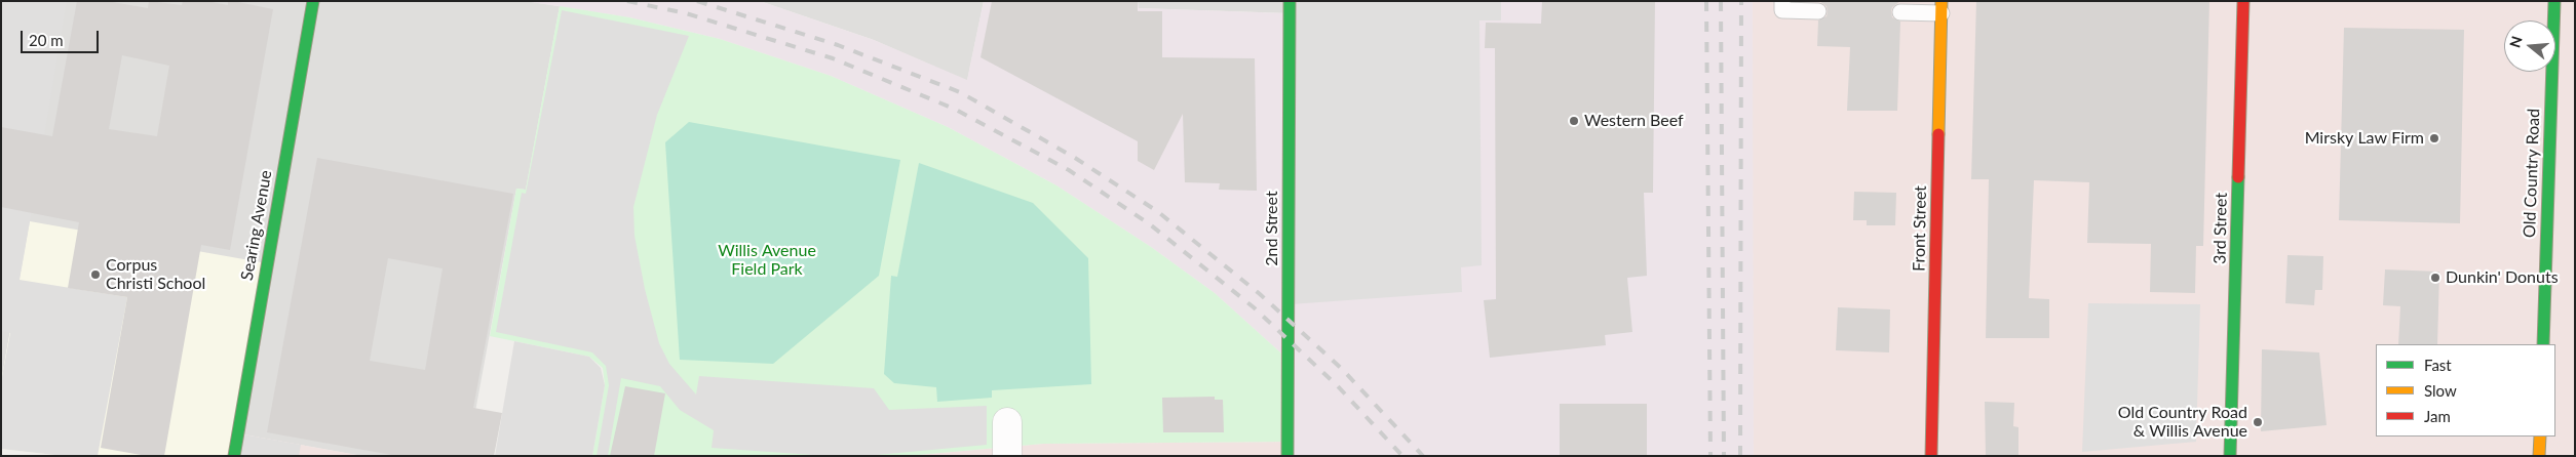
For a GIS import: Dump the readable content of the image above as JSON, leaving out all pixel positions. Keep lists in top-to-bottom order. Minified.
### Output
{"streets":{"street":["Old Country Road","Searing Avenue","2nd Street","Front Street","3rd Street"]},"parks":["Willis Avenue Field Park"],"places":["Western Beef","Mirsky Law Firm","Corpus Christi School","Dunkin' Donuts","Old Country Road & Willis Avenue"],"legend":["Fast","Slow","Jam"],"scale_bar":"20 m","north":"left"}
